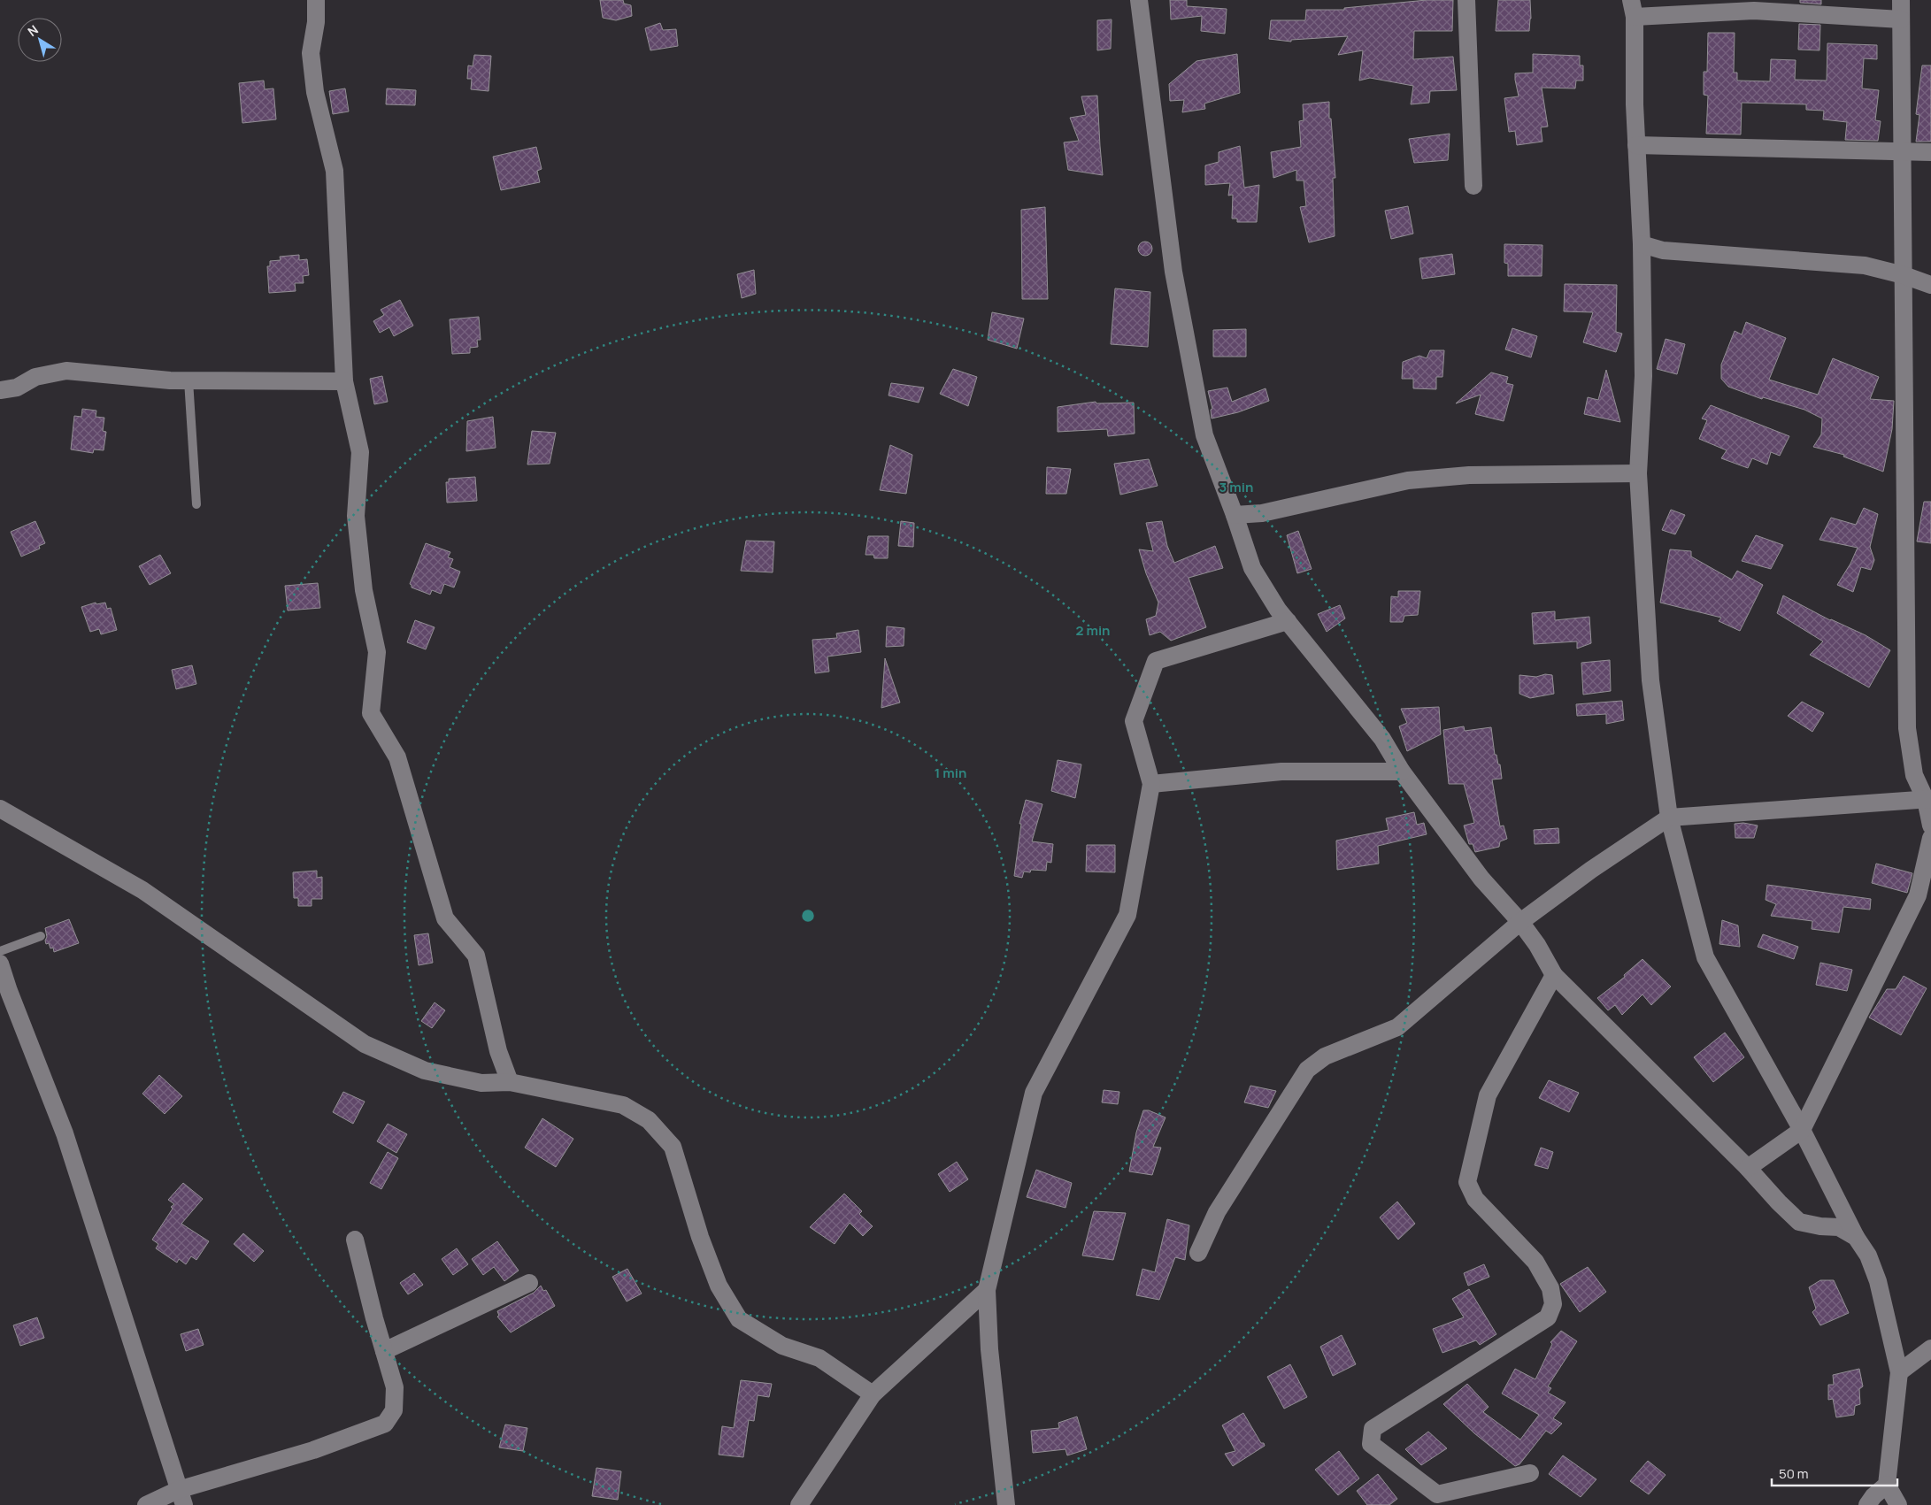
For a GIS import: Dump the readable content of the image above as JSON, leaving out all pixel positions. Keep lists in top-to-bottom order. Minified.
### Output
{"scale_bar":"50 m","north":"top left","rings":["3 min","2 min","1 min"]}
